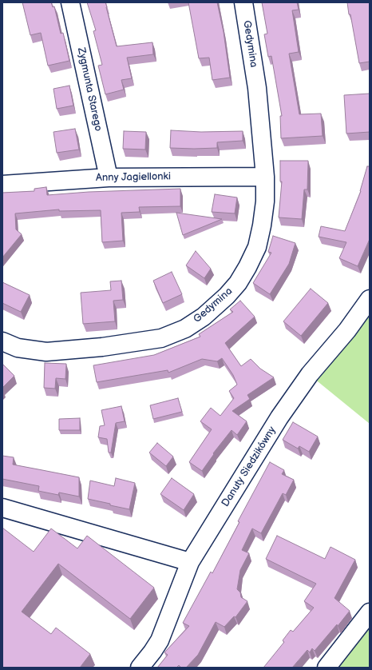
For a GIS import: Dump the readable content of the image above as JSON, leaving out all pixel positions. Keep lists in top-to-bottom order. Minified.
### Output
{"streets":{"street":["Gedymina","Zygmunta Starego","Anny Jagiellonki","Danuty Siedzikówny"]},"crossings":[["Gedymina","Anny Jagiellonki"],["Zygmunta Starego","Anny Jagiellonki"]]}
